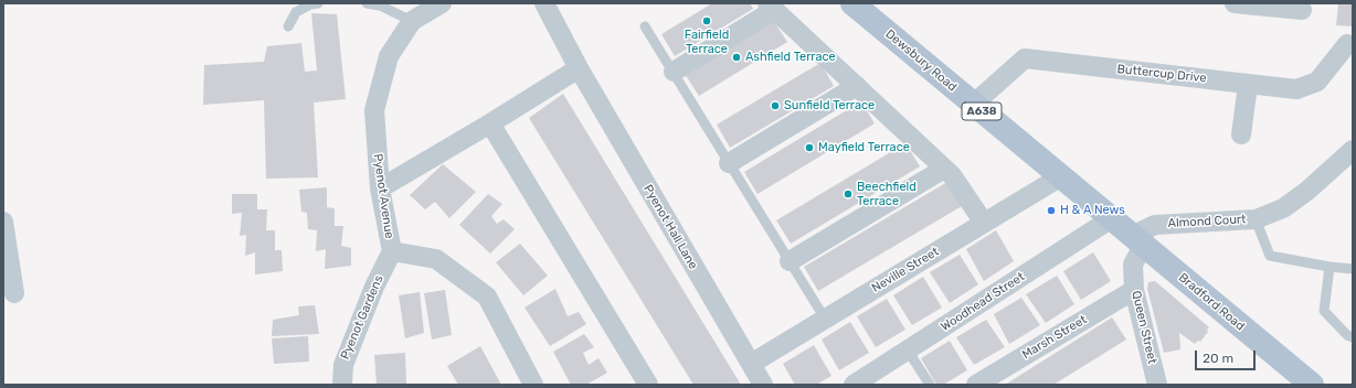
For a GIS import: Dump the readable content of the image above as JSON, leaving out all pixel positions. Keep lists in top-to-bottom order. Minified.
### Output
{"streets":{"main road":["Dewsbury Road","A638","Bradford Road"],"street":["Buttercup Drive","Pyenot Avenue","Almond Court","Pyenot Hall Lane","Neville Street","Woodhead Street","Pyenot Gardens","Queen Street","Marsh Street"]},"crossings":[["Dewsbury Road","Buttercup Drive"],["Dewsbury Road","Neville Street"],["Dewsbury Road","Woodhead Street"],["Dewsbury Road","Bradford Road"],["Pyenot Avenue","Pyenot Gardens"],["Almond Court","Bradford Road"],["Almond Court","Queen Street"],["Pyenot Hall Lane","Neville Street"],["Woodhead Street","Bradford Road"],["Bradford Road","Queen Street"],["Queen Street","Marsh Street"]],"places":["Fairfield Terrace","Ashfield Terrace","Sunfield Terrace","Mayfield Terrace","Beechfield Terrace","H & A News"],"scale_bar":"20 m"}
